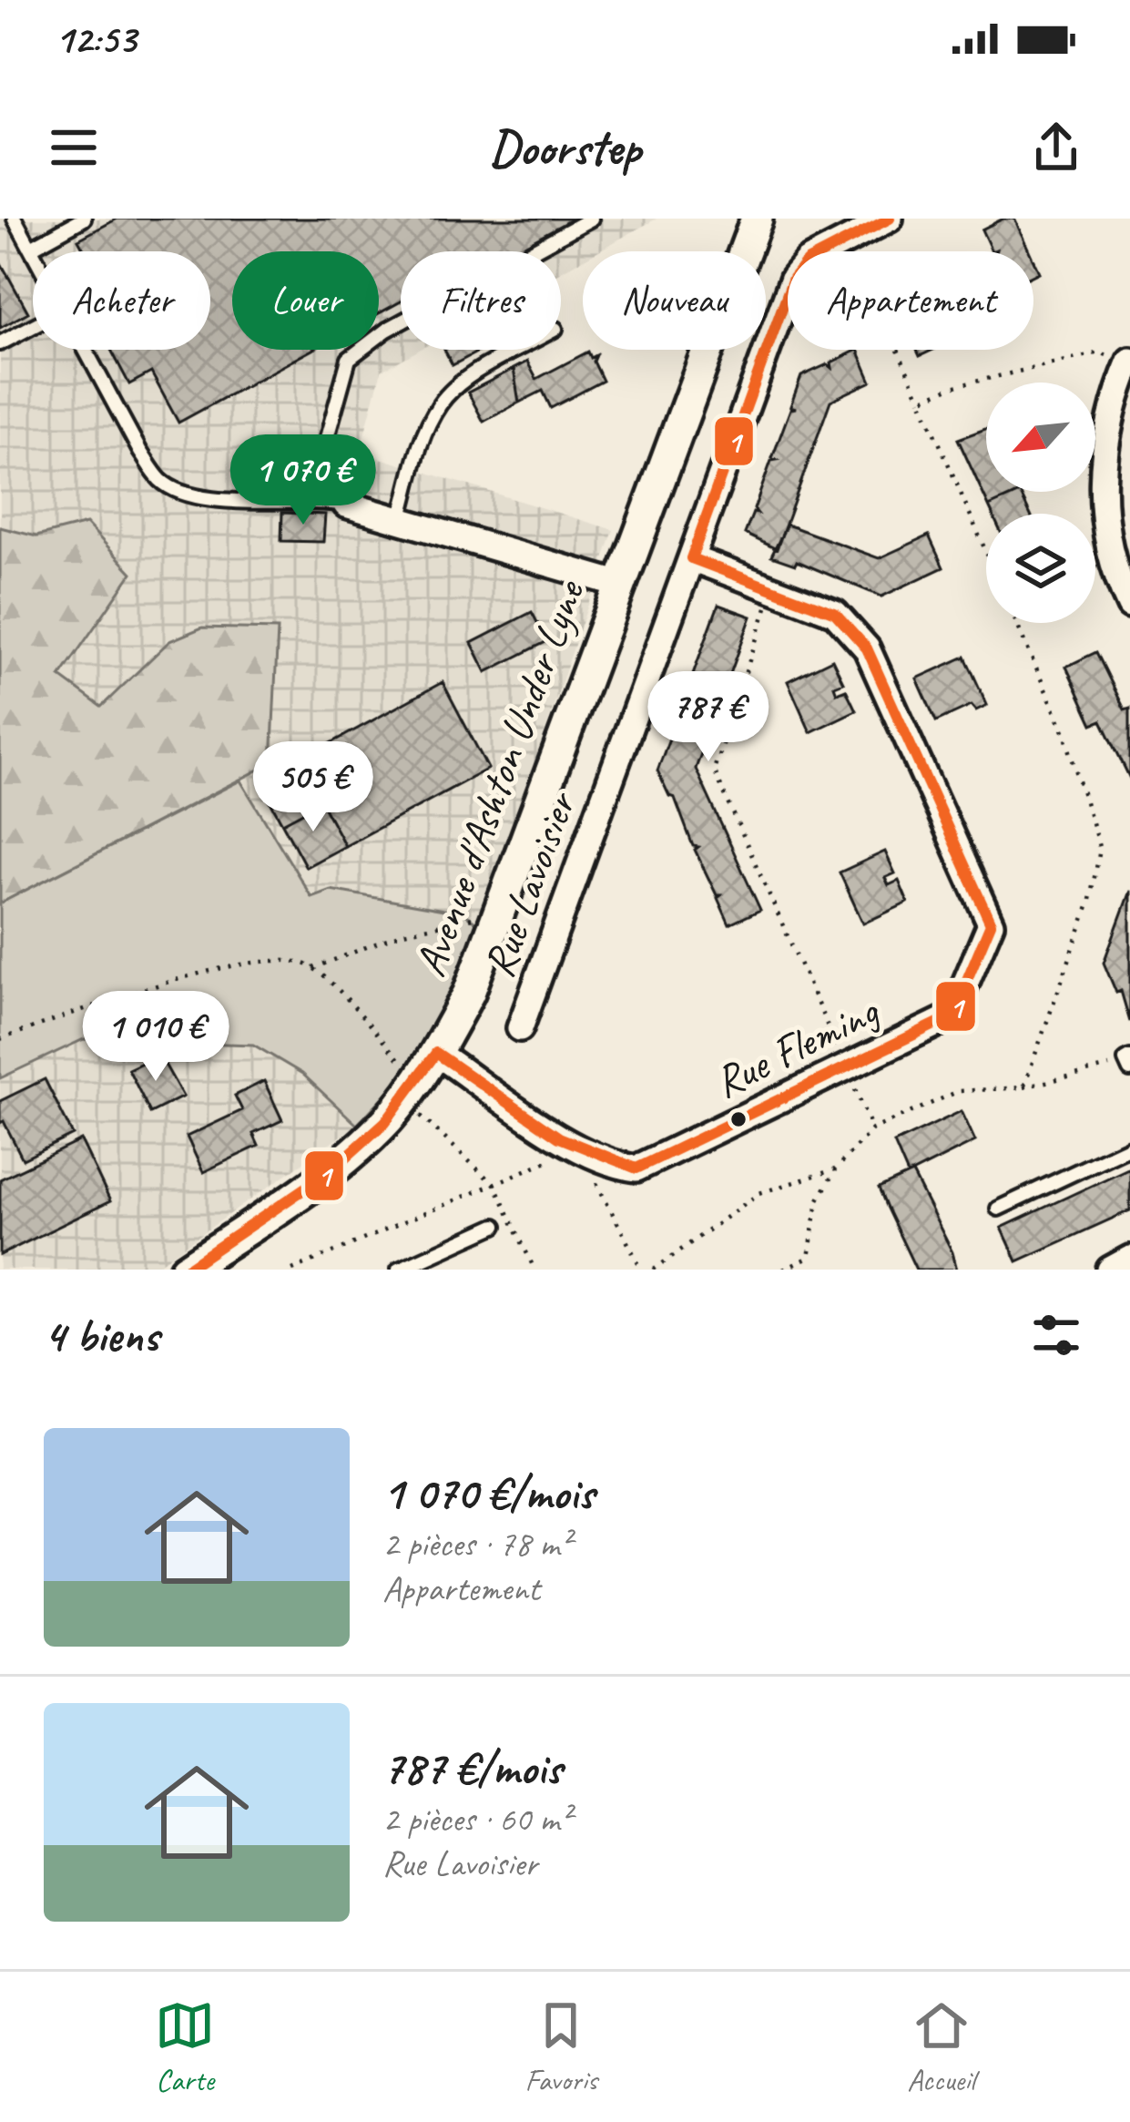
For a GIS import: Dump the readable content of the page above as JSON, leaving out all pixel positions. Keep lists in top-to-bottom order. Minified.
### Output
{"streets":{"street":["Avenue d'Ashton Under Lyne","Rue Lavoisier","Rue Fleming"]},"crossings":[["Avenue d'Ashton Under Lyne","Rue Fleming"],["Rue Lavoisier","Rue Fleming"]],"lines":["transit line 1"],"north":"bottom left","page":{"status":"12:53","header":"Doorstep","chip":["Acheter","Louer","Filtres","Nouveau","Appartement"],"price":["1 070 €","787 €","505 €","1 010 €"],"heading":"4 biens","list":[{"name":"1 070 €/mois","note":"2 pièces · 78 m² · Appartement"},{"name":"787 €/mois","note":"2 pièces · 60 m² · Rue Lavoisier"}],"tabs":["Carte","Favoris","Accueil"]}}
